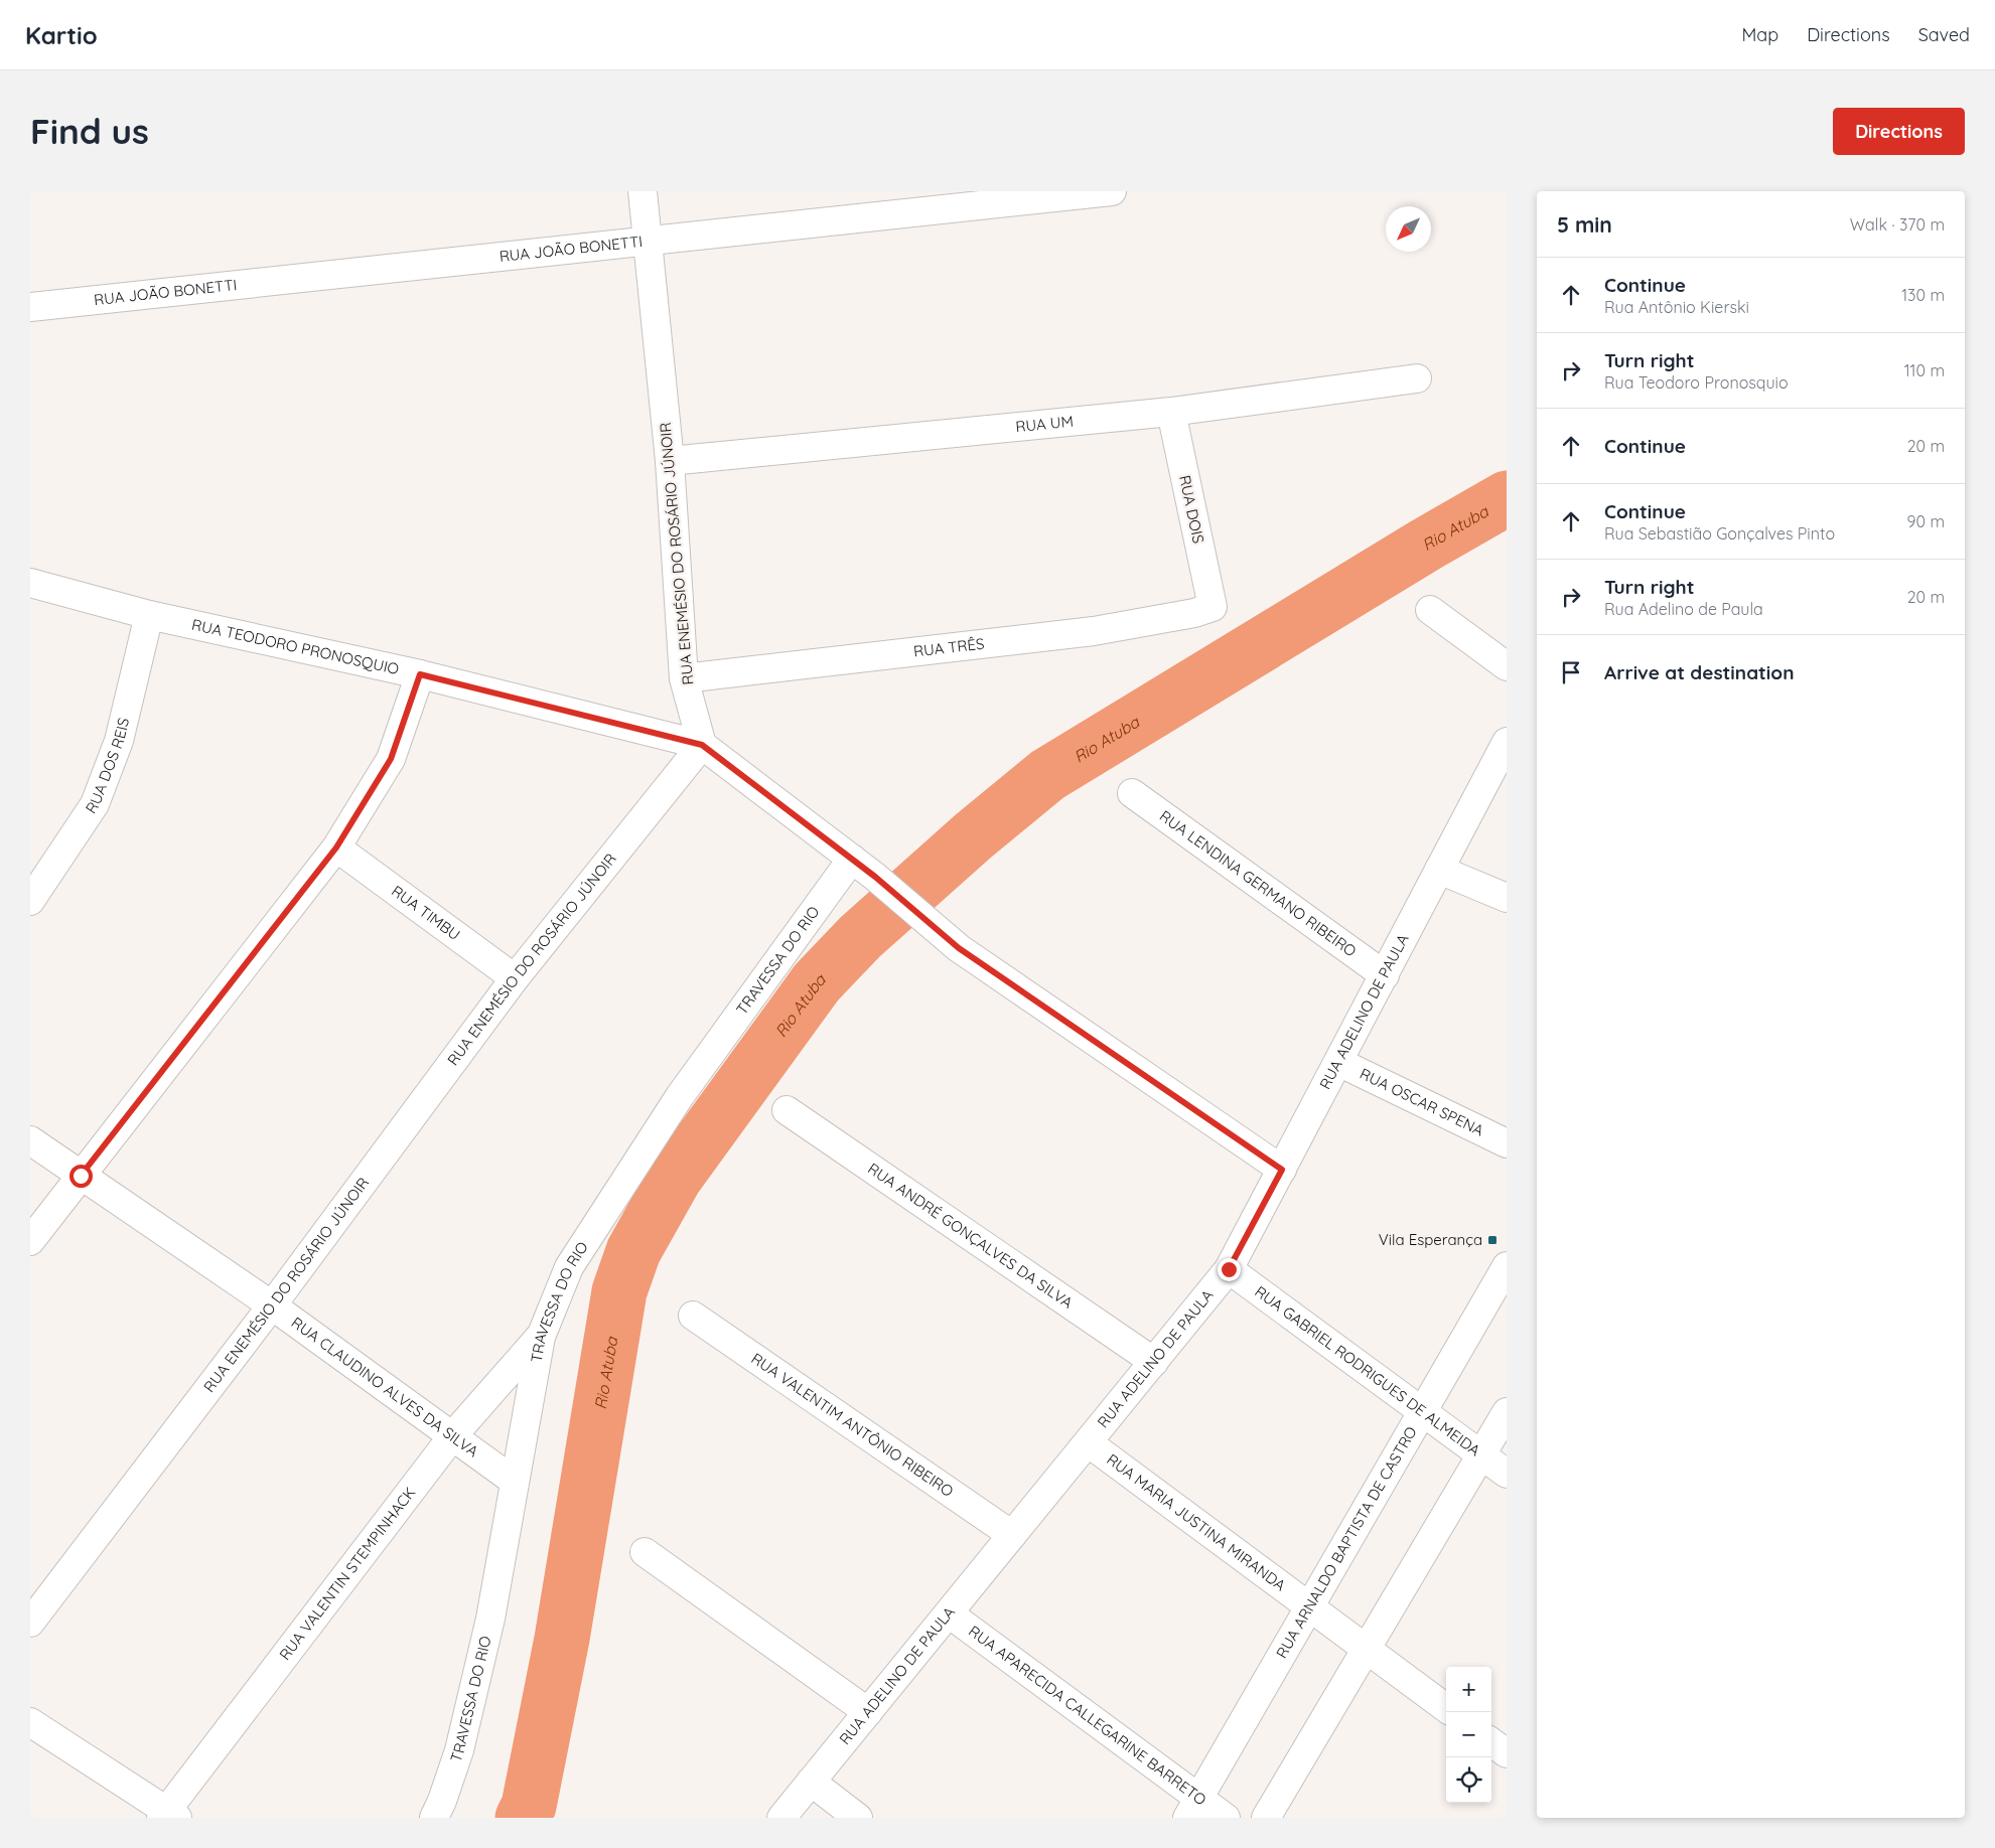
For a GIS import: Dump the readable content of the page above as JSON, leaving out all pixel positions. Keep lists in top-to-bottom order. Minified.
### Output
{"streets":{"street":["RUA JOÃO BONETTI","RUA UM","RUA DOIS","RUA ENEMÉSIO DO ROSÁRIO JÚNOIR","RUA TEODORO PRONOSQUIO","RUA TRÊS","RUA DOS REIS","RUA LENDINA GERMANO RIBEIRO","RUA TIMBU","TRAVESSA DO RIO","RUA ADELINO DE PAULA","RUA OSCAR SPENA","RUA ANDRÉ GONÇALVES DA SILVA","RUA GABRIEL RODRIGUES DE ALMEIDA","RUA CLAUDINO ALVES DA SILVA","RUA VALENTIM ANTÔNIO RIBEIRO","RUA MARIA JUSTINA MIRANDA","RUA ARNALDO BAPTISTA DE CASTRO","RUA VALENTIN STEMPINHACK","RUA APARECIDA CALLEGARINE BARRETO"]},"crossings":[["RUA JOÃO BONETTI","RUA ENEMÉSIO DO ROSÁRIO JÚNOIR"],["RUA UM","RUA DOIS"],["RUA UM","RUA ENEMÉSIO DO ROSÁRIO JÚNOIR"],["RUA DOIS","RUA TRÊS"],["RUA ENEMÉSIO DO ROSÁRIO JÚNOIR","RUA TEODORO PRONOSQUIO"],["RUA ENEMÉSIO DO ROSÁRIO JÚNOIR","RUA TRÊS"],["RUA ENEMÉSIO DO ROSÁRIO JÚNOIR","RUA TIMBU"],["RUA ENEMÉSIO DO ROSÁRIO JÚNOIR","RUA CLAUDINO ALVES DA SILVA"],["RUA TEODORO PRONOSQUIO","RUA DOS REIS"],["RUA TEODORO PRONOSQUIO","TRAVESSA DO RIO"],["RUA TEODORO PRONOSQUIO","RUA ADELINO DE PAULA"],["RUA LENDINA GERMANO RIBEIRO","RUA ADELINO DE PAULA"],["TRAVESSA DO RIO","RUA CLAUDINO ALVES DA SILVA"],["TRAVESSA DO RIO","RUA VALENTIN STEMPINHACK"],["RUA ADELINO DE PAULA","RUA OSCAR SPENA"],["RUA ADELINO DE PAULA","RUA ANDRÉ GONÇALVES DA SILVA"],["RUA ADELINO DE PAULA","RUA GABRIEL RODRIGUES DE ALMEIDA"],["RUA ADELINO DE PAULA","RUA VALENTIM ANTÔNIO RIBEIRO"],["RUA ADELINO DE PAULA","RUA MARIA JUSTINA MIRANDA"],["RUA ADELINO DE PAULA","RUA APARECIDA CALLEGARINE BARRETO"],["RUA GABRIEL RODRIGUES DE ALMEIDA","RUA ARNALDO BAPTISTA DE CASTRO"],["RUA CLAUDINO ALVES DA SILVA","RUA VALENTIN STEMPINHACK"],["RUA MARIA JUSTINA MIRANDA","RUA ARNALDO BAPTISTA DE CASTRO"],["RUA ARNALDO BAPTISTA DE CASTRO","RUA APARECIDA CALLEGARINE BARRETO"]],"water":["Rio Atuba"],"places":{"transit":["Vila Esperança"]},"north":"bottom left","page":{"header":"Kartio","nav":["Map","Directions","Saved"],"buttons":"Directions","title":"Find us","heading":["5 min","Walk · 370 m"],"list":[["Continue","Rua Antônio Kierski","130 m"],["Turn right","Rua Teodoro Pronosquio","110 m"],["Continue","20 m"],["Continue","Rua Sebastião Gonçalves Pinto","90 m"],["Turn right","Rua Adelino de Paula","20 m"],"Arrive at destination"],"map_buttons":["+","−"]}}
